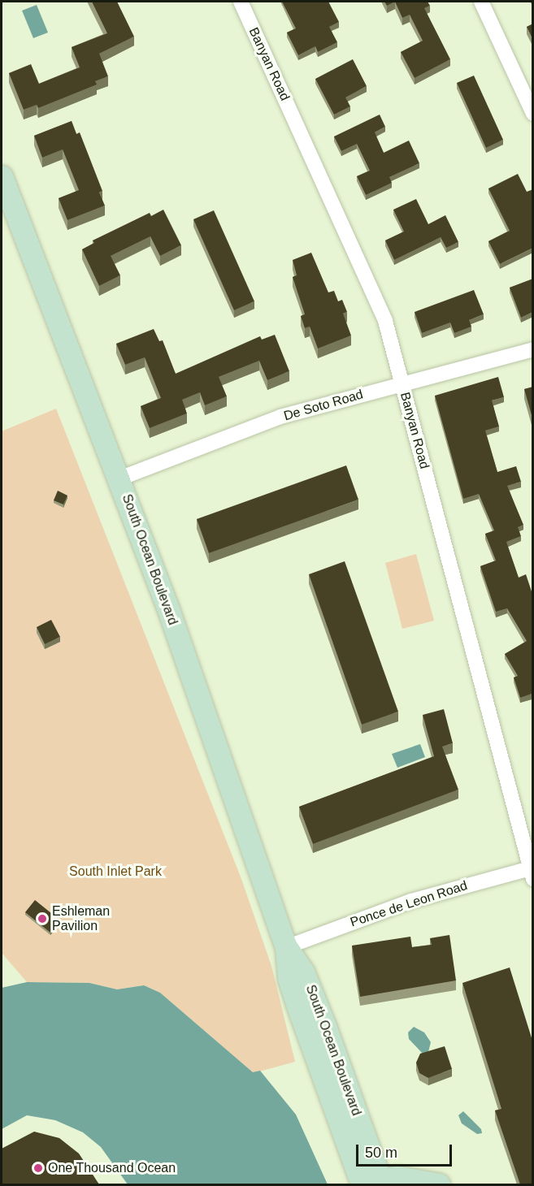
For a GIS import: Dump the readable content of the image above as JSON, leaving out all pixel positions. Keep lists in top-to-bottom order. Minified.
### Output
{"streets":{"main road":["South Ocean Boulevard"],"street":["Banyan Road","De Soto Road","Ponce de Leon Road"]},"crossings":[["Banyan Road","De Soto Road"],["Banyan Road","Ponce de Leon Road"],["De Soto Road","South Ocean Boulevard"],["South Ocean Boulevard","Ponce de Leon Road"]],"parks":["South Inlet Park"],"places":["Eshleman Pavilion","One Thousand Ocean"],"scale_bar":"50 m"}
